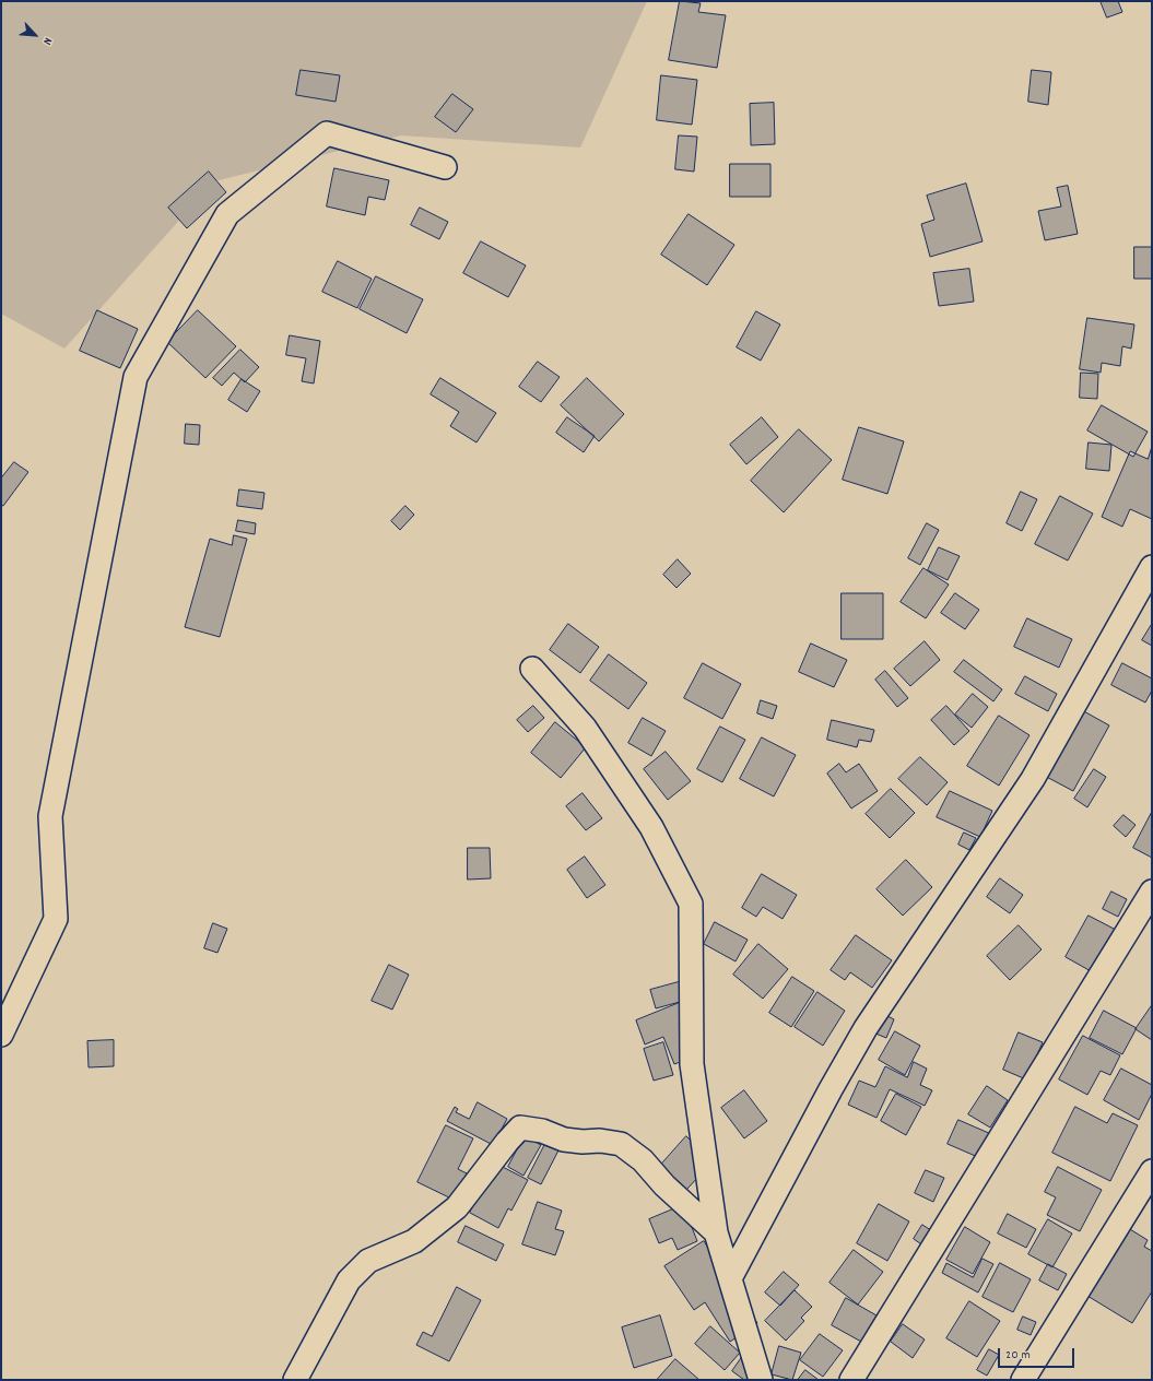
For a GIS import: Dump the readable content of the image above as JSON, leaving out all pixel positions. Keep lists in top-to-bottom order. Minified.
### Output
{"scale_bar":"20 m","north":"bottom right"}
